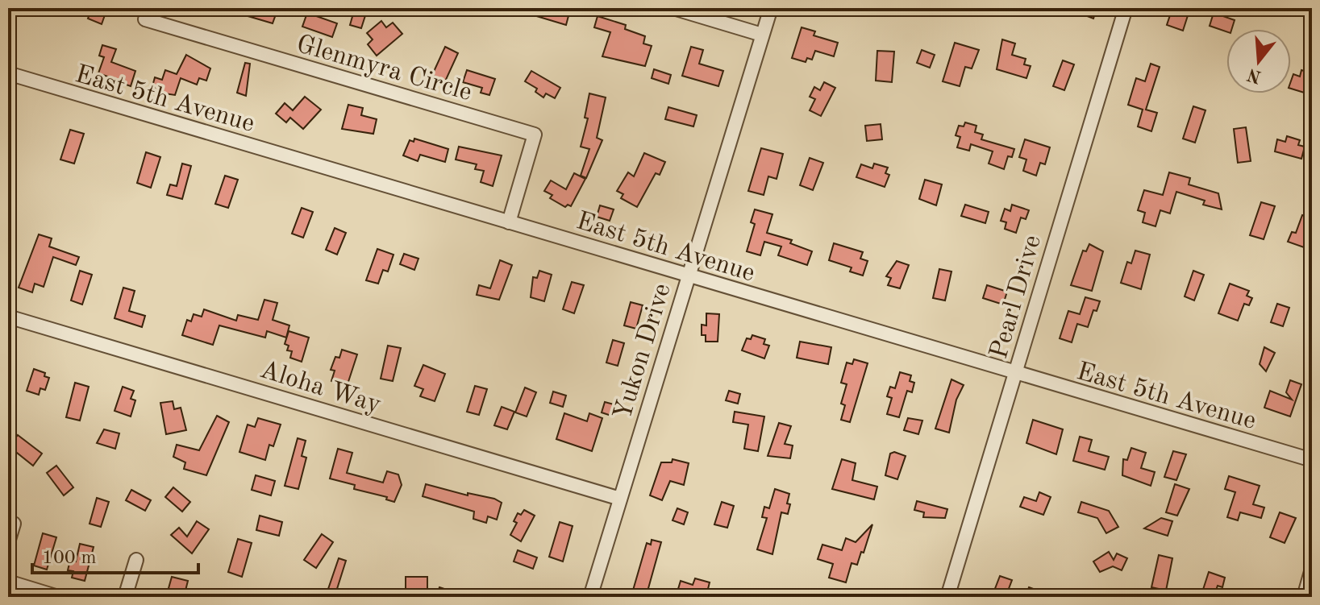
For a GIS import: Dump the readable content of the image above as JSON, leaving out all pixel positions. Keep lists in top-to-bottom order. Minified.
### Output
{"streets":{"street":["Glenmyra Circle","East 5th Avenue","Pearl Drive","Yukon Drive","Aloha Way"]},"crossings":[["Glenmyra Circle","East 5th Avenue"],["East 5th Avenue","Pearl Drive"],["East 5th Avenue","Yukon Drive"],["Yukon Drive","Aloha Way"]],"scale_bar":"100 m","north":"bottom"}
